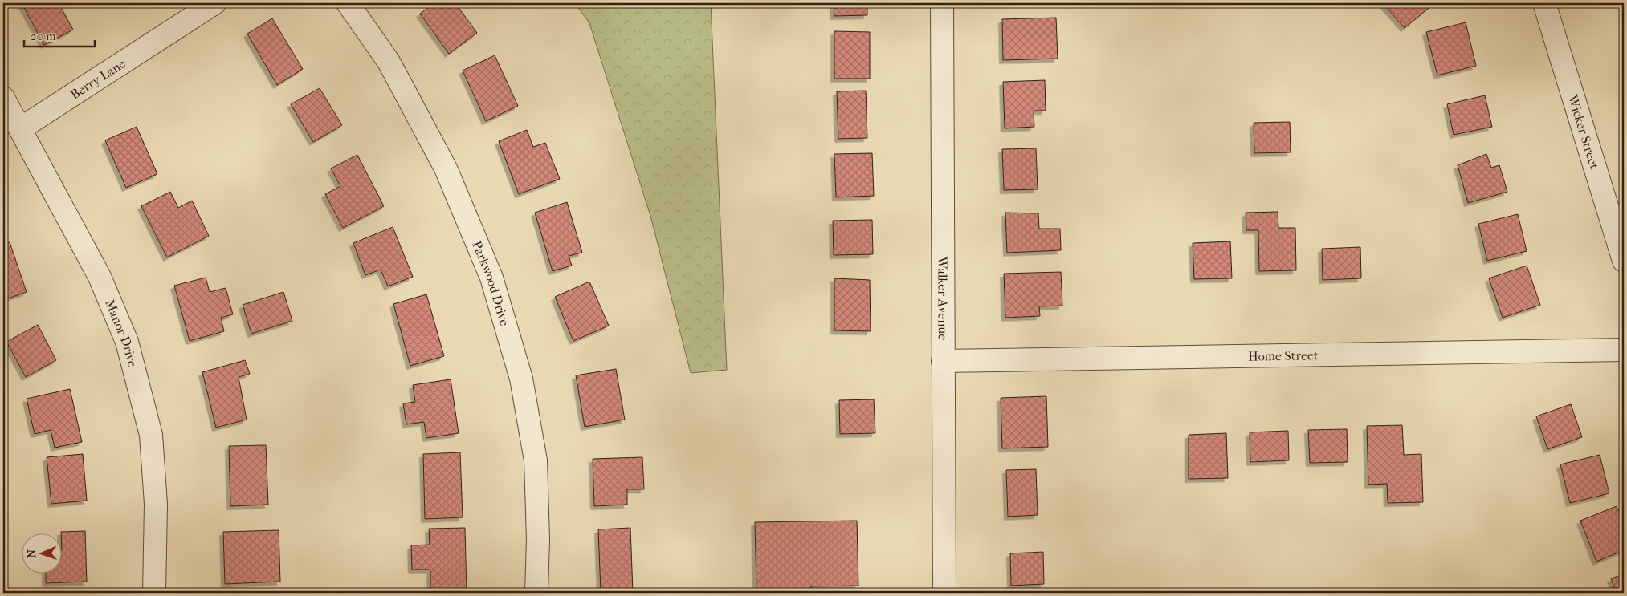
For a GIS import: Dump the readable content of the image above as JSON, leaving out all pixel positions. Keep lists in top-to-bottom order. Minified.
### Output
{"streets":{"street":["Berry Lane","Wicker Street","Parkwood Drive","Walker Avenue","Manor Drive","Home Street"]},"crossings":[["Berry Lane","Manor Drive"],["Walker Avenue","Home Street"]],"scale_bar":"20 m","north":"left"}
